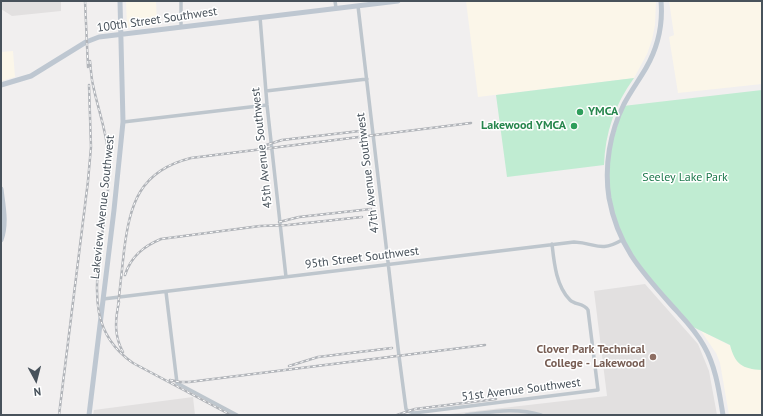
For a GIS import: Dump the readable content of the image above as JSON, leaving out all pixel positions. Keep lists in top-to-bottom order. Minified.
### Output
{"streets":{"main road":["100th Street Southwest","Lakeview Avenue Southwest"],"street":["45th Avenue Southwest","47th Avenue Southwest","95th Street Southwest","51st Avenue Southwest"]},"crossings":[["100th Street Southwest","45th Avenue Southwest"],["100th Street Southwest","47th Avenue Southwest"],["100th Street Southwest","Lakeview Avenue Southwest"],["45th Avenue Southwest","95th Street Southwest"],["47th Avenue Southwest","95th Street Southwest"],["47th Avenue Southwest","51st Avenue Southwest"],["Lakeview Avenue Southwest","95th Street Southwest"],["95th Street Southwest","51st Avenue Southwest"]],"parks":["Seeley Lake Park"],"places":["YMCA","Lakewood YMCA","Clover Park Technical College - Lakewood"],"north":"bottom"}
